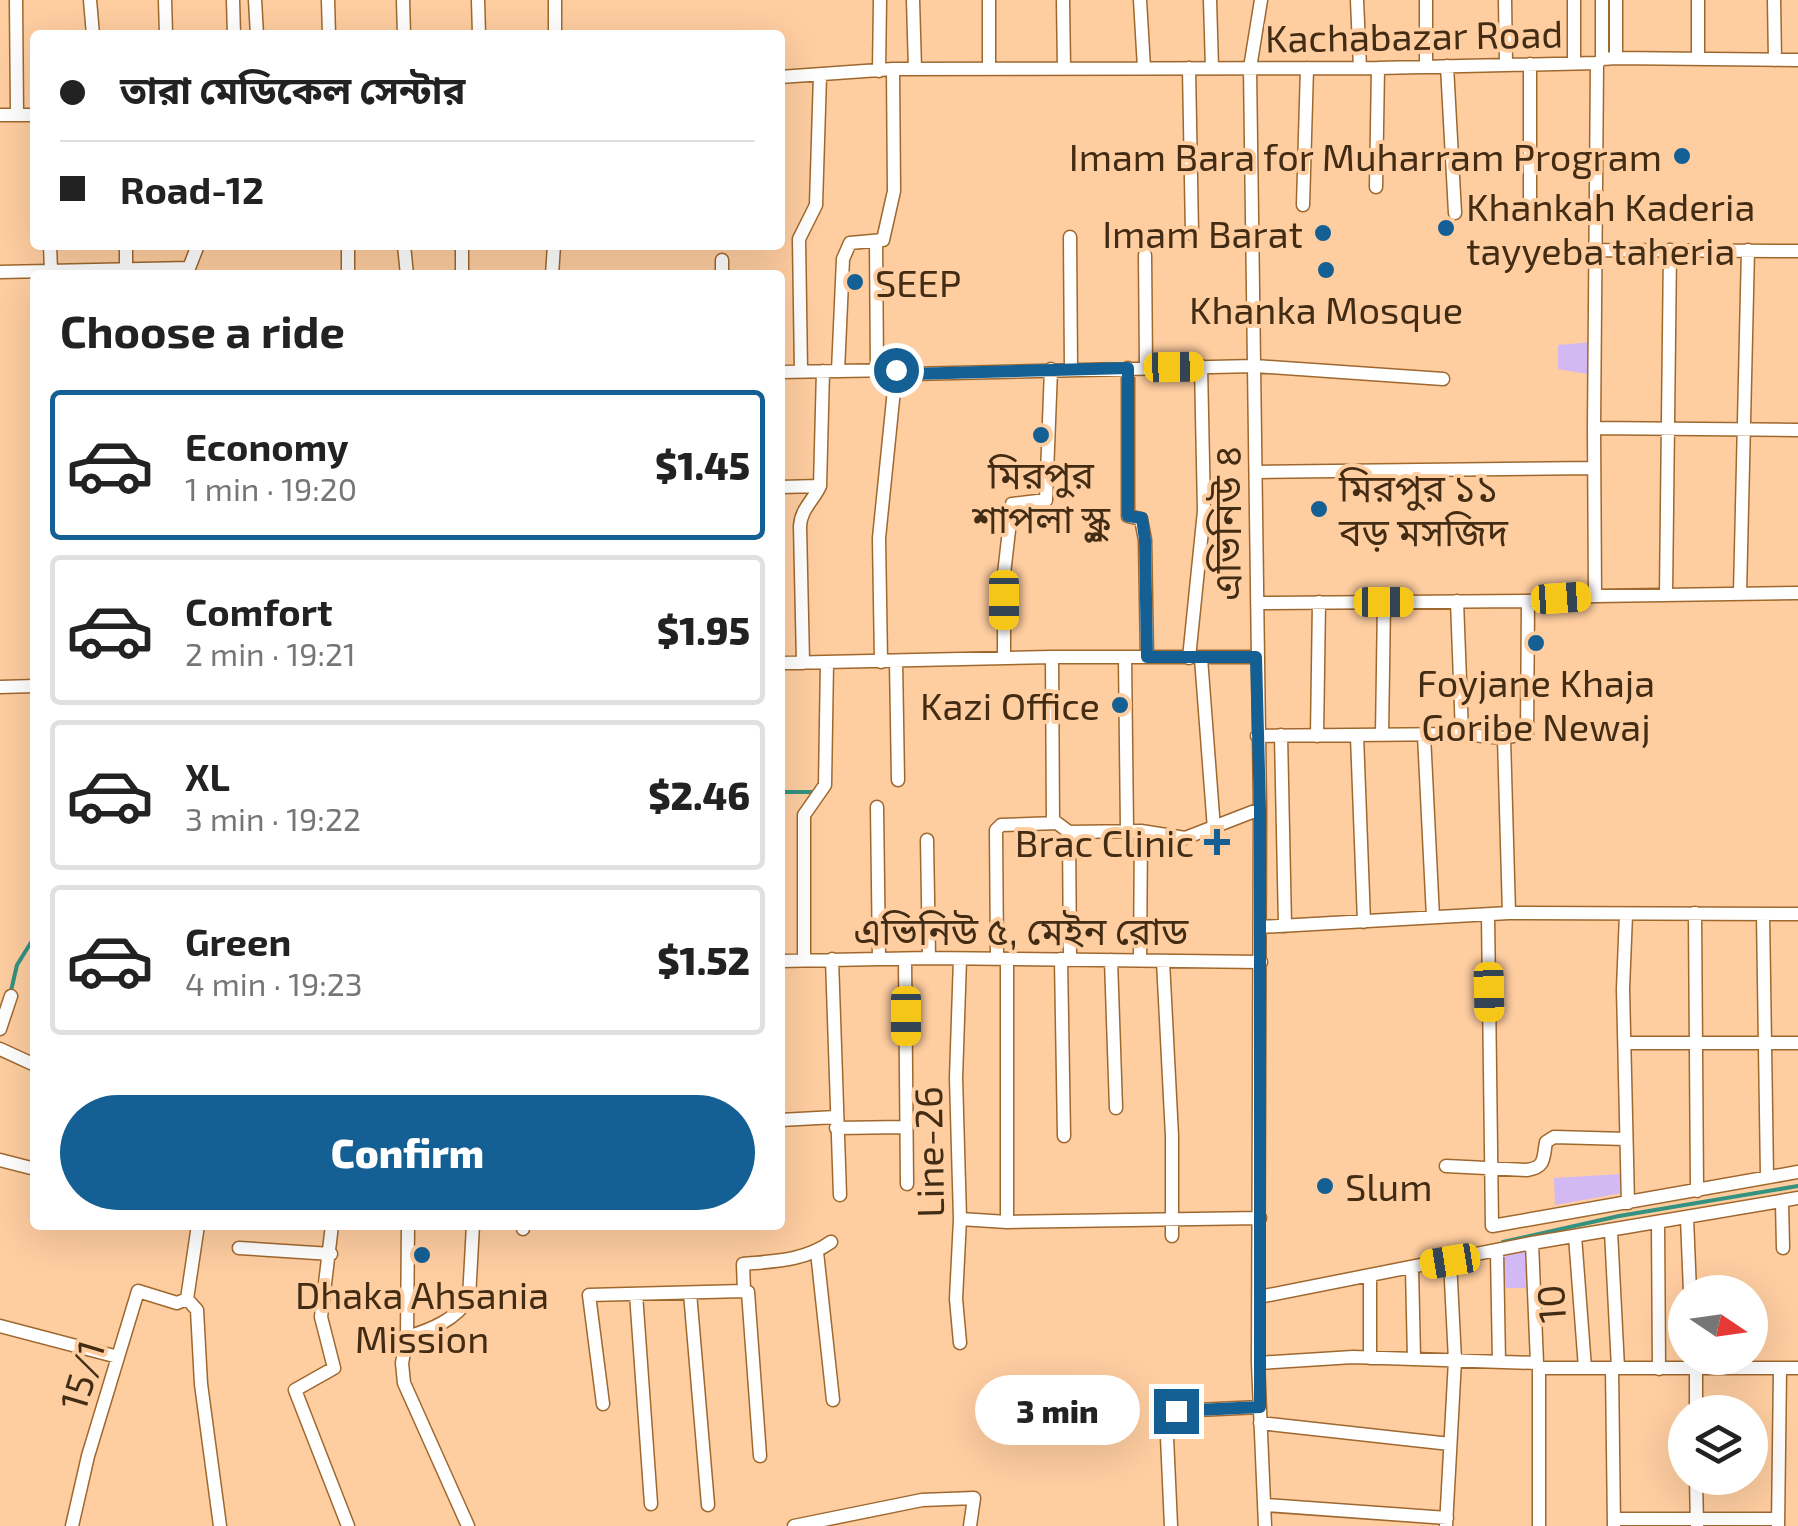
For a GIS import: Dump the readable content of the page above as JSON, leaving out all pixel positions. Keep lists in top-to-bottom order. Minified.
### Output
{"streets":{"street":["Kachabazar Road","এভিনিউ ৪","এভিনিউ ৫, মেইন রোড","Line-26","10","15/1"]},"crossings":[["Kachabazar Road","এভিনিউ ৪"],["এভিনিউ ৪","এভিনিউ ৫, মেইন রোড"],["এভিনিউ ৫, মেইন রোড","Line-26"]],"places":{"other":["Imam Bara for Muharram Program","Khankah Kaderia tayyeba taheria","Imam Barat","Khanka Mosque","SEEP","মিরপুর শাপলা স্কুল","মিরপুর ১১ বড় মসজিদ","Foyjane Khaja Goribe Newaj","Kazi Office","Slum","Dhaka Ahsania Mission"],"health":["Brac Clinic"]},"north":"right","page":{"banner":["তারা মেডিকেল সেন্টার","Road-12"],"heading":"Choose a ride","list":[{"name":"Economy","note":"1 min · 19:20","value":"$1.45"},{"name":"Comfort","note":"2 min · 19:21","value":"$1.95"},{"name":"XL","note":"3 min · 19:22","value":"$2.46"},{"name":"Green","note":"4 min · 19:23","value":"$1.52"}],"buttons":"Confirm","bubble":"3 min"}}
